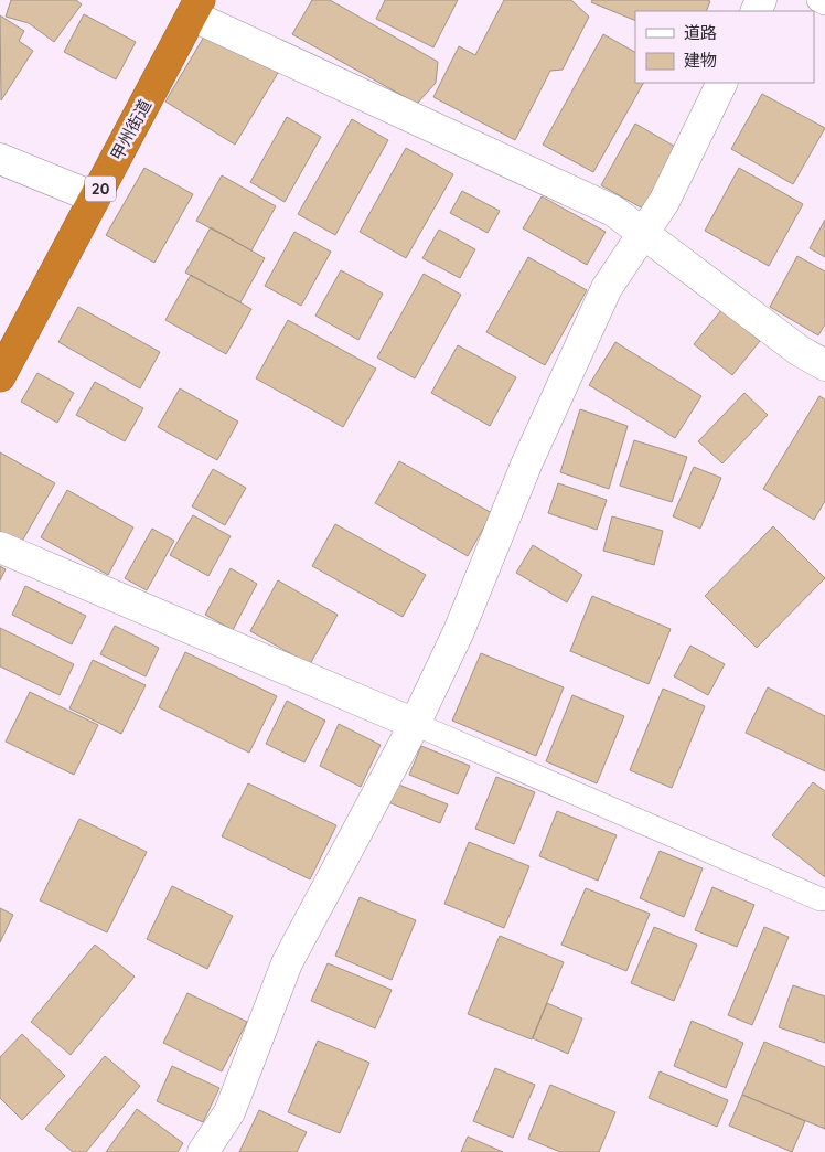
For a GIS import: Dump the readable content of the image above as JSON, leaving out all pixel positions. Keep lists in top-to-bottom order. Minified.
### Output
{"streets":{"highway":["甲州街道","20"]},"legend":["道路","建物"]}
